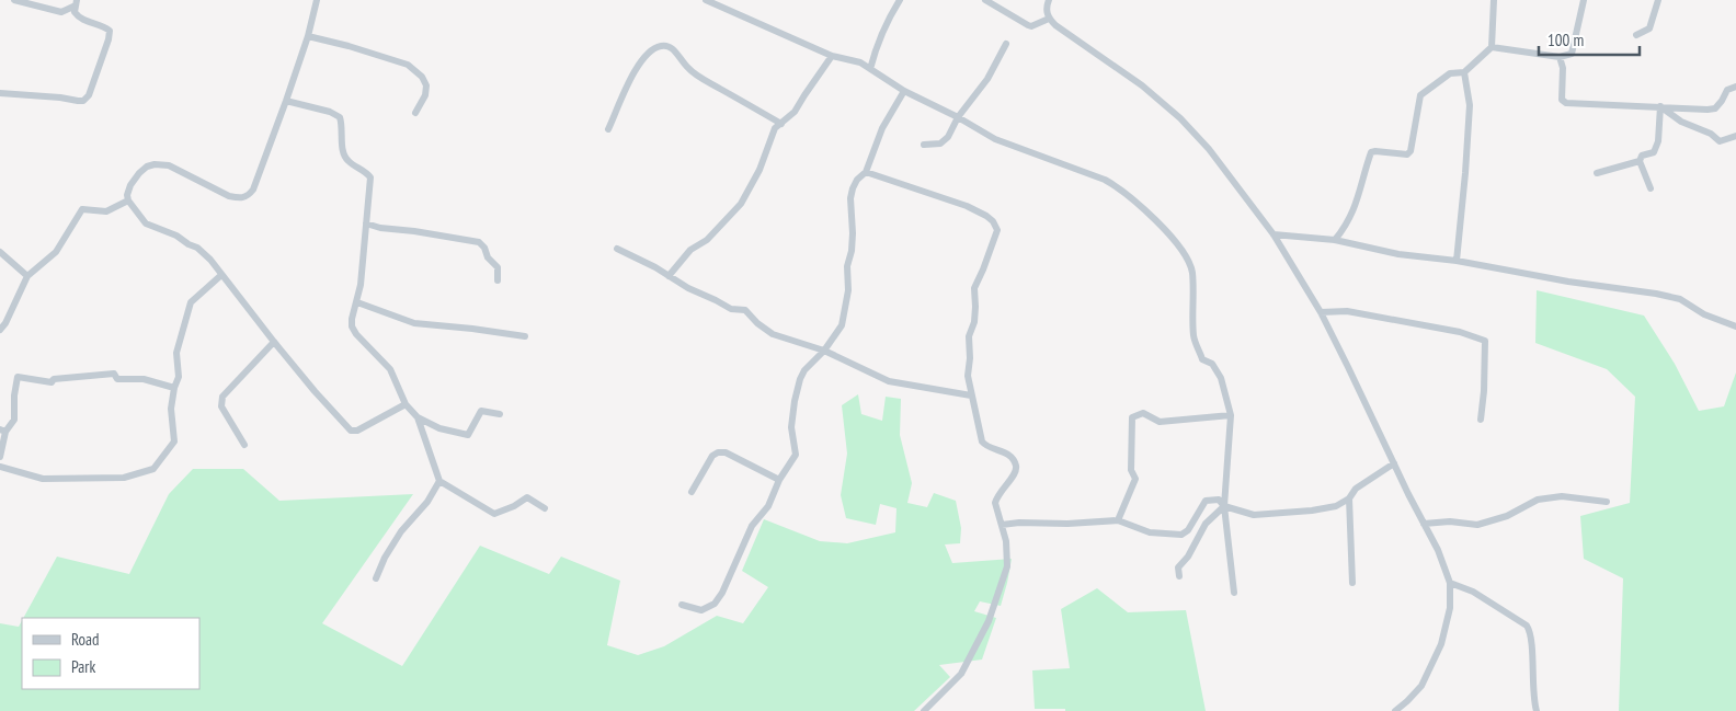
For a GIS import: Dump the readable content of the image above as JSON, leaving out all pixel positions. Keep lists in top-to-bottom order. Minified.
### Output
{"legend":["Road","Park"],"scale_bar":"100 m"}
